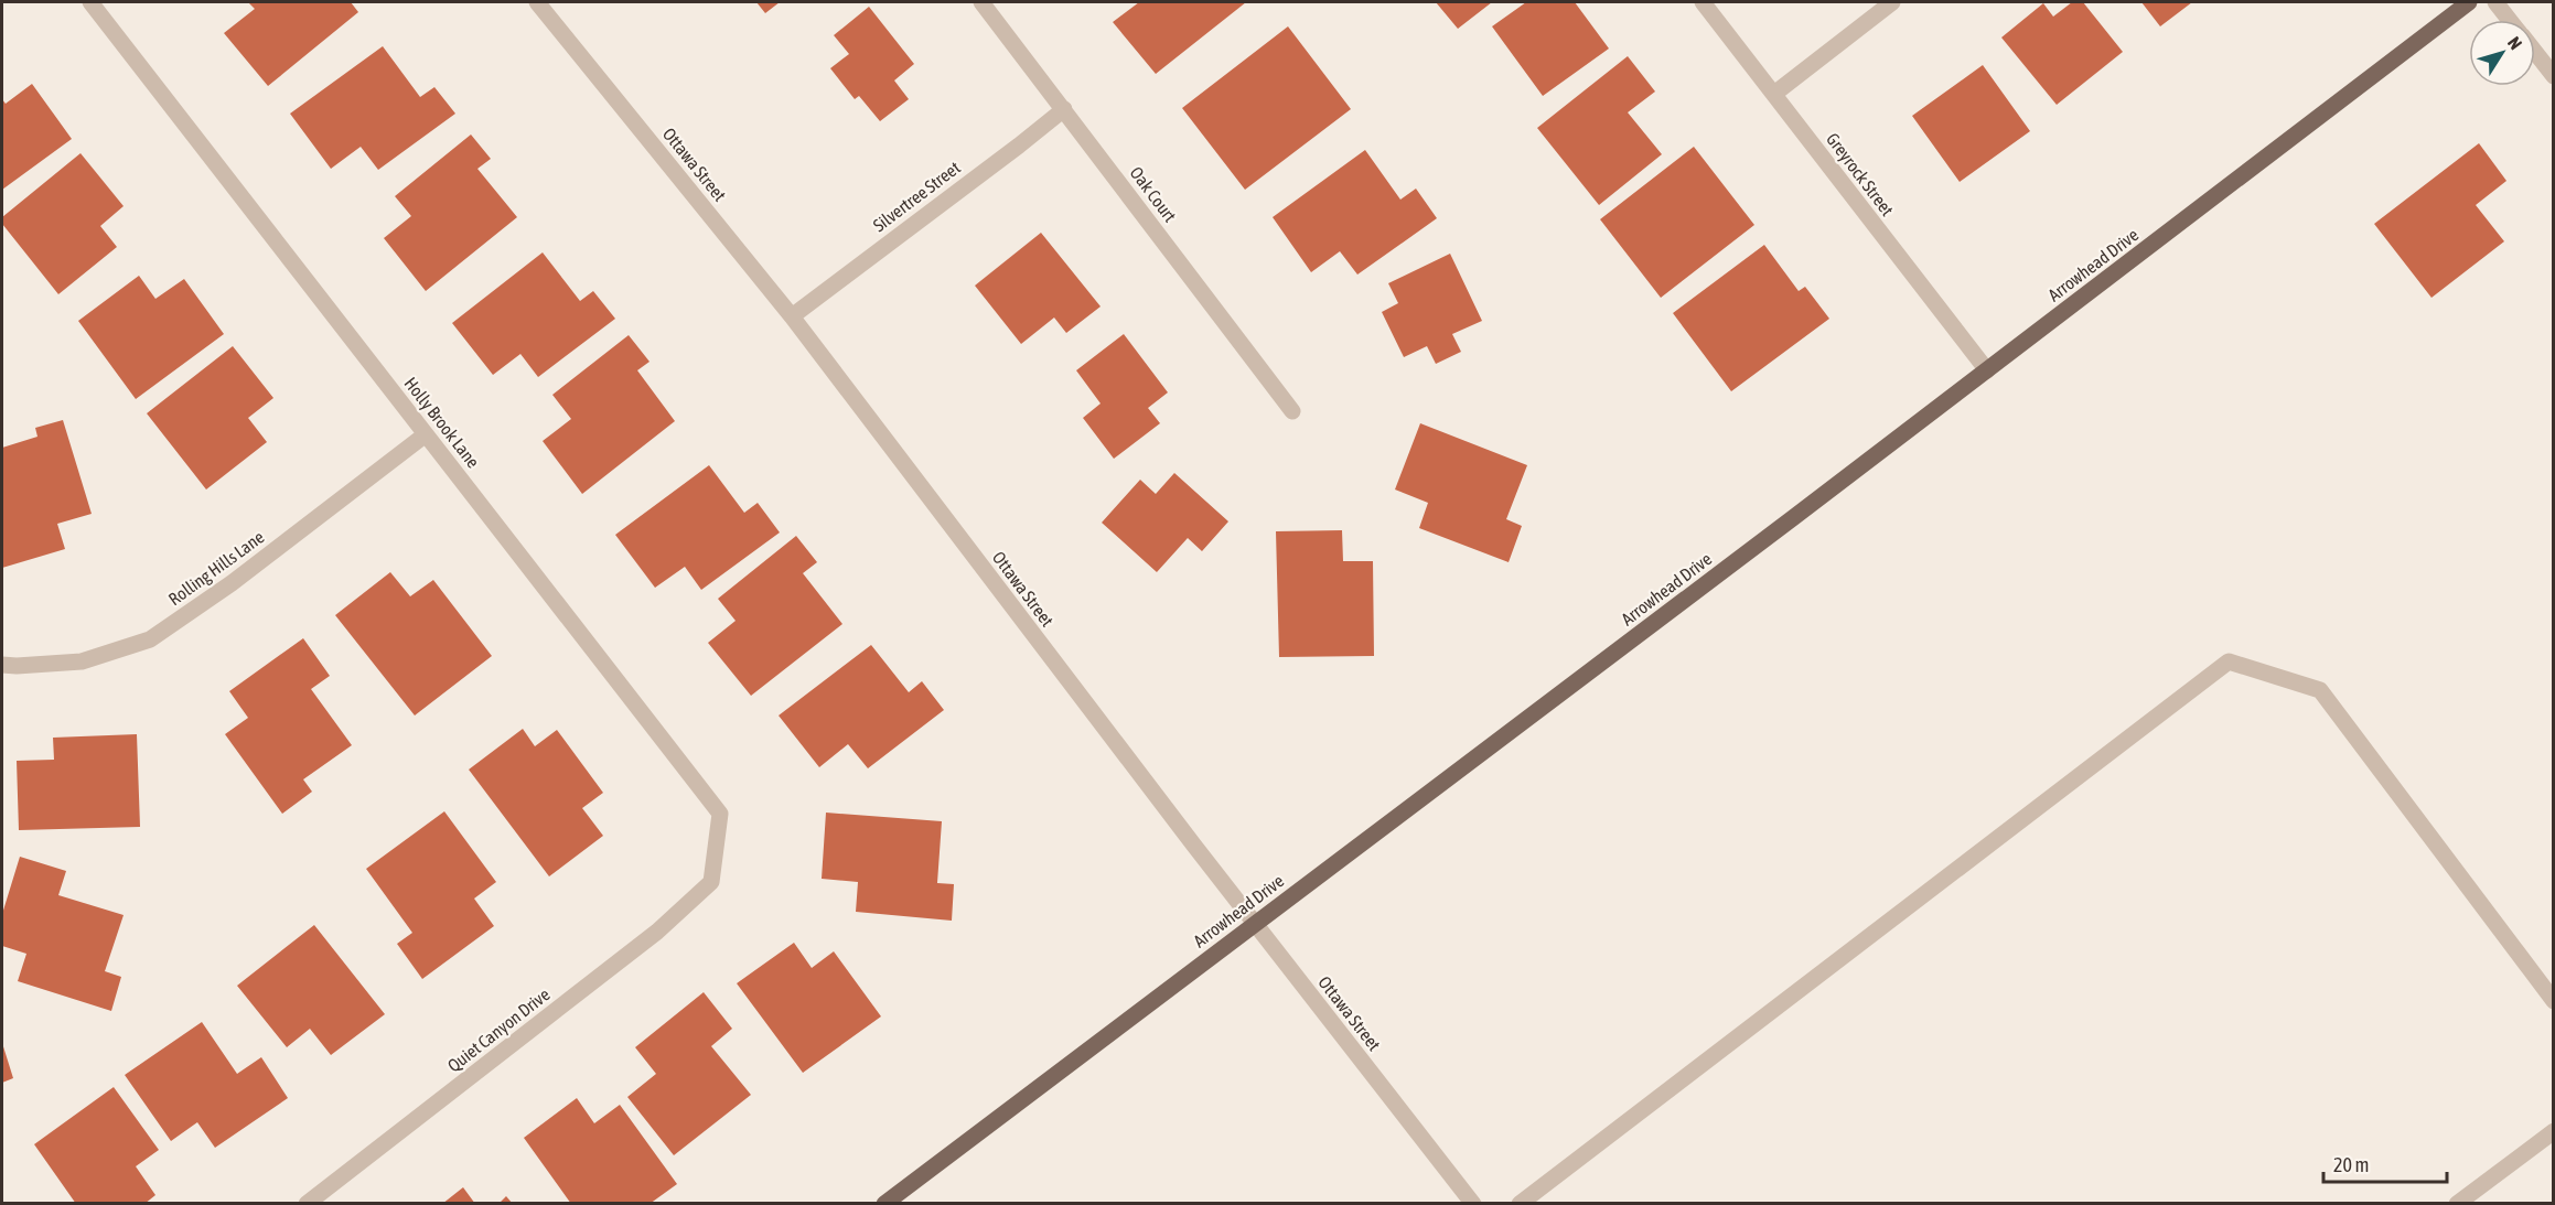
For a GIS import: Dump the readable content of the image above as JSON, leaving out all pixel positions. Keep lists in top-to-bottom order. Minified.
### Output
{"streets":{"main road":["Arrowhead Drive"],"street":["Ottawa Street","Greyrock Street","Oak Court","Silvertree Street","Holly Brook Lane","Rolling Hills Lane","Quiet Canyon Drive"]},"crossings":[["Ottawa Street","Silvertree Street"],["Ottawa Street","Arrowhead Drive"],["Greyrock Street","Arrowhead Drive"],["Oak Court","Silvertree Street"],["Holly Brook Lane","Rolling Hills Lane"],["Holly Brook Lane","Quiet Canyon Drive"]],"scale_bar":"20 m","north":"top right"}
